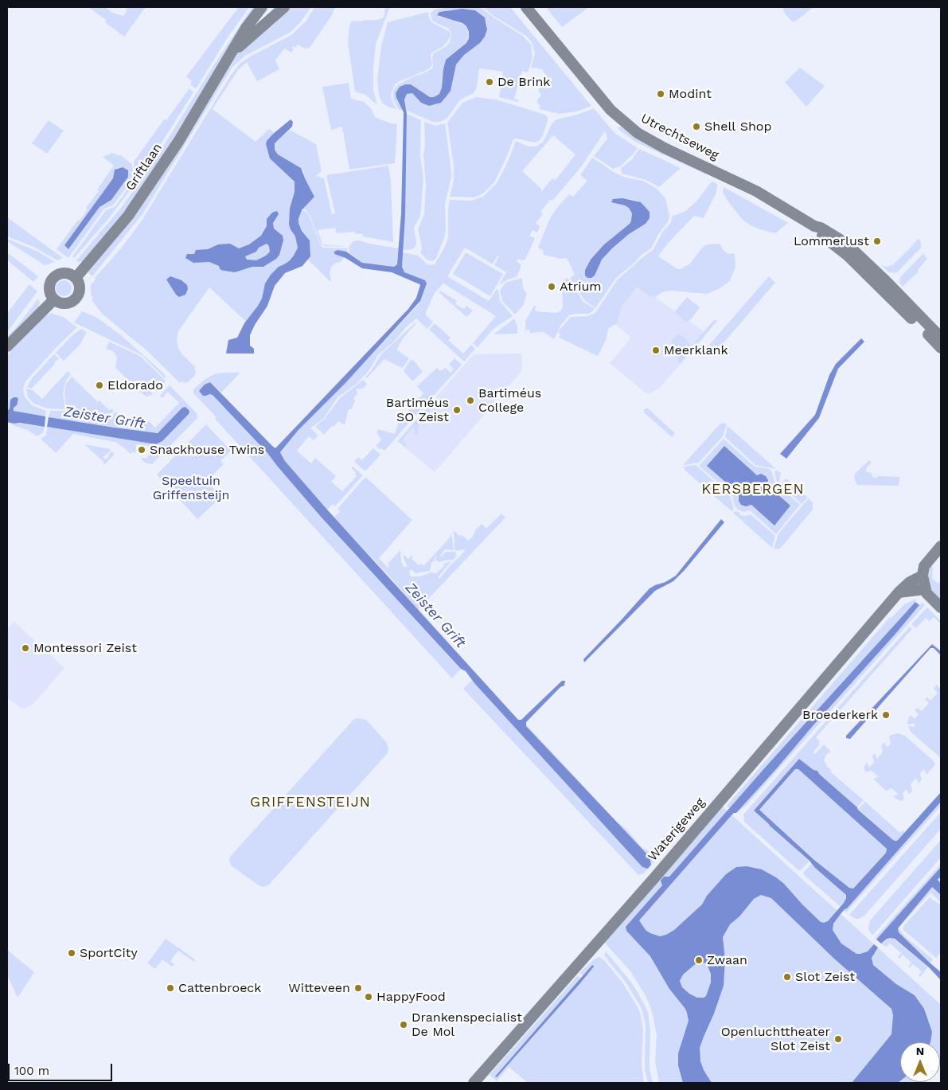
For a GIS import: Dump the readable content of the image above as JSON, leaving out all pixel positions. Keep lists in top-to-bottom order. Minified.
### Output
{"streets":{"street":["Utrechtseweg","Griftlaan","Waterigeweg"]},"districts":["KERSBERGEN","GRIFFENSTEIJN"],"water":["Zeister Grift"],"parks":["Speeltuin Griffensteijn"],"places":["De Brink","Modint","Shell Shop","Lommerlust","Atrium","Meerklank","Eldorado","Bartiméus College","Bartiméus SO Zeist","Snackhouse Twins","Montessori Zeist","Broederkerk","SportCity","Zwaan","Slot Zeist","Cattenbroeck","Witteveen","HappyFood","Drankenspecialist De Mol","Openluchttheater Slot Zeist"],"scale_bar":"100 m","north":"top"}
